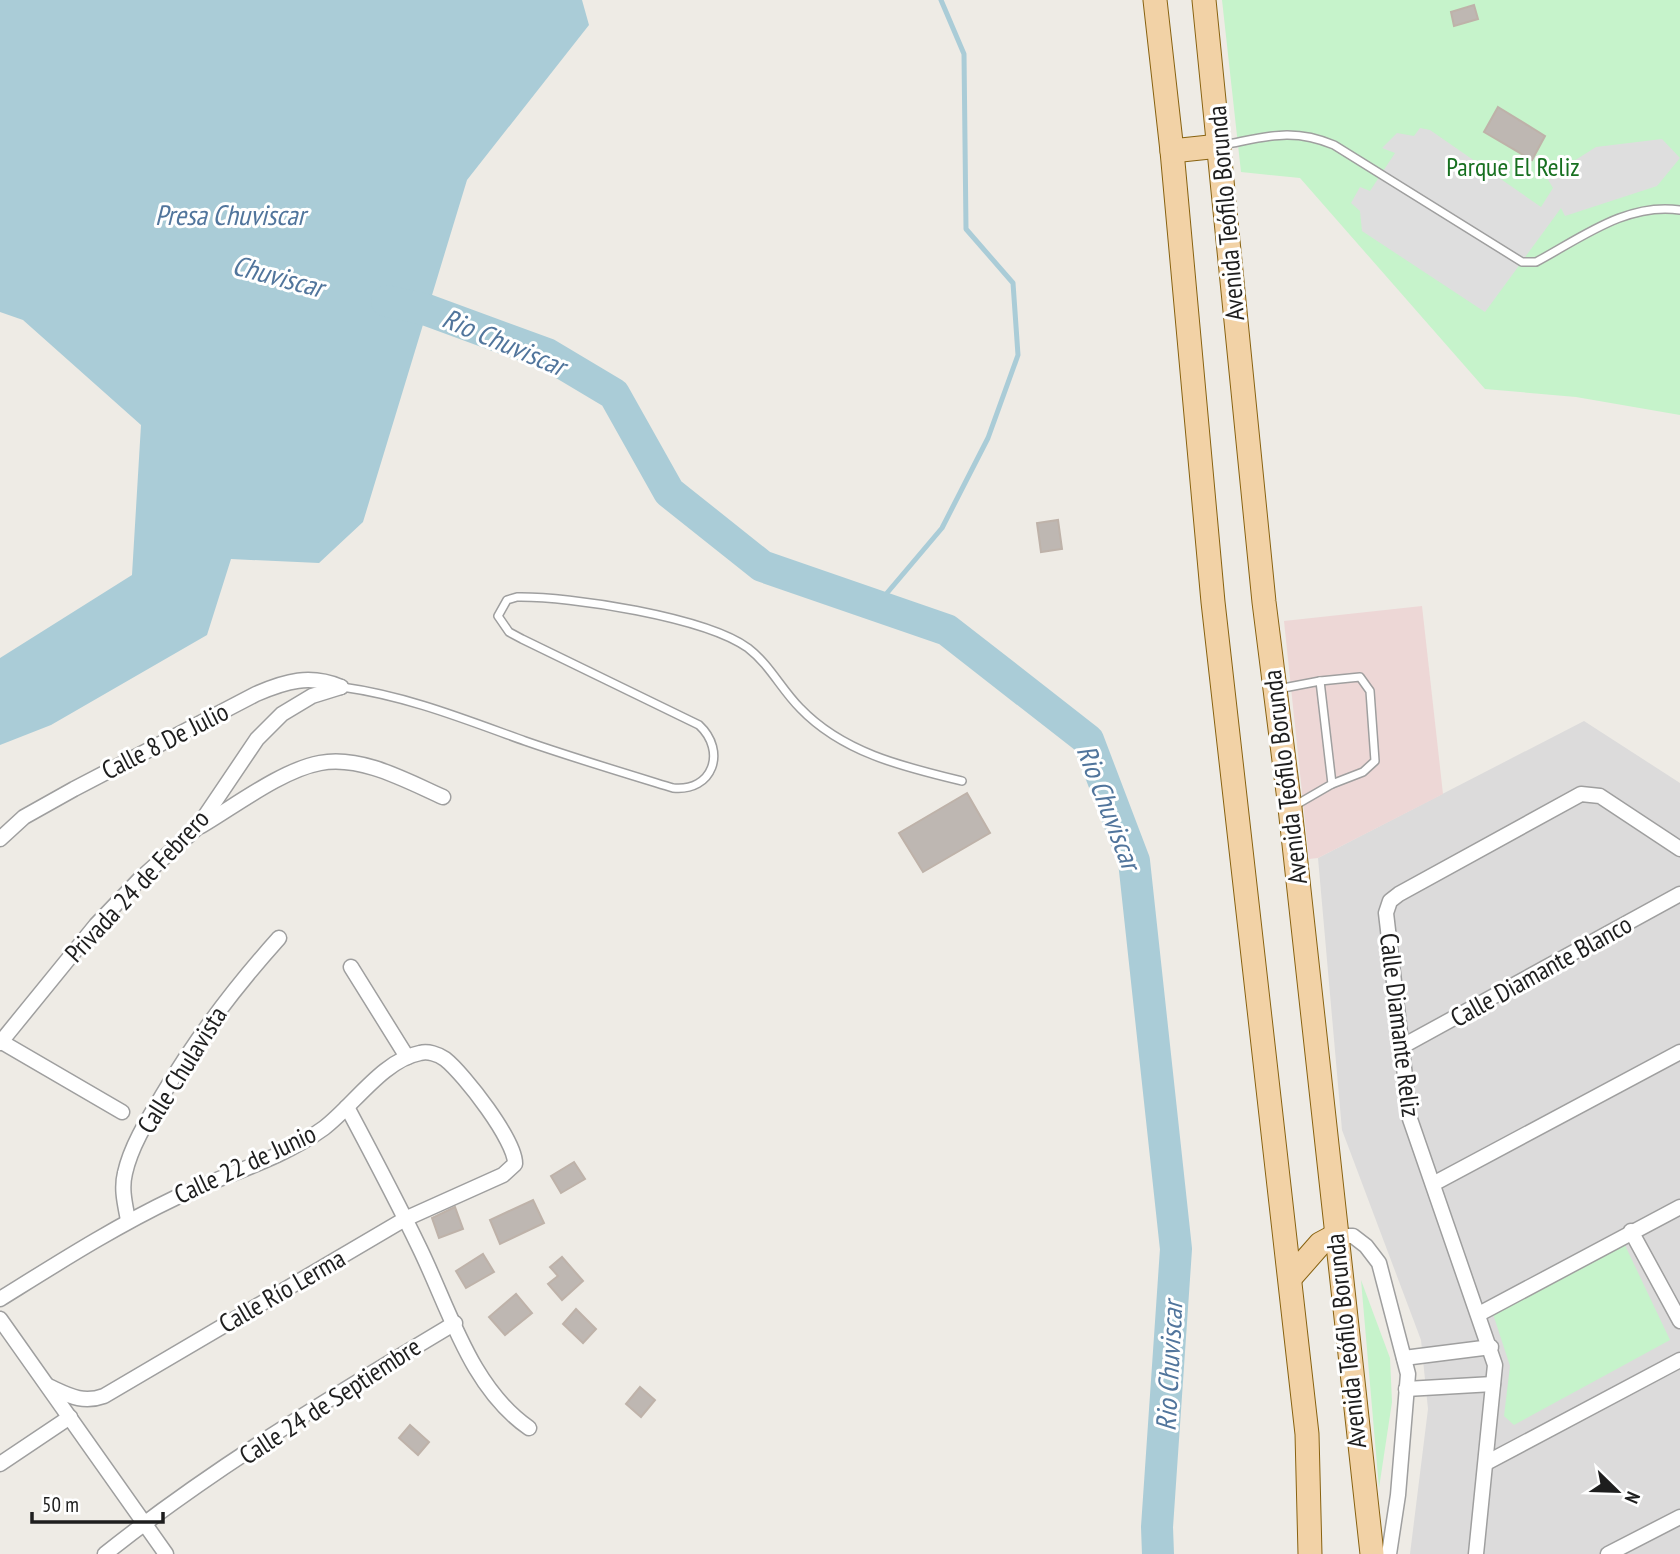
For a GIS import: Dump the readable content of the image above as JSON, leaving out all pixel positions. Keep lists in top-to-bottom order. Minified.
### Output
{"streets":{"main road":["Avenida Teófilo Borunda"],"street":["Calle 8 De Julio","Privada 24 de Febrero","Calle Diamante Blanco","Calle Diamante Reliz","Calle Chulavista","Calle 22 de Junio","Calle Río Lerma","Calle 24 de Septiembre"]},"crossings":[["Calle 8 De Julio","Privada 24 de Febrero"],["Calle Diamante Blanco","Calle Diamante Reliz"],["Calle Chulavista","Calle 22 de Junio"],["Calle 22 de Junio","Calle Río Lerma"]],"water":["Presa Chuviscar","Chuviscar","Rio Chuviscar"],"parks":["Parque El Reliz"],"scale_bar":"50 m","north":"bottom right"}
